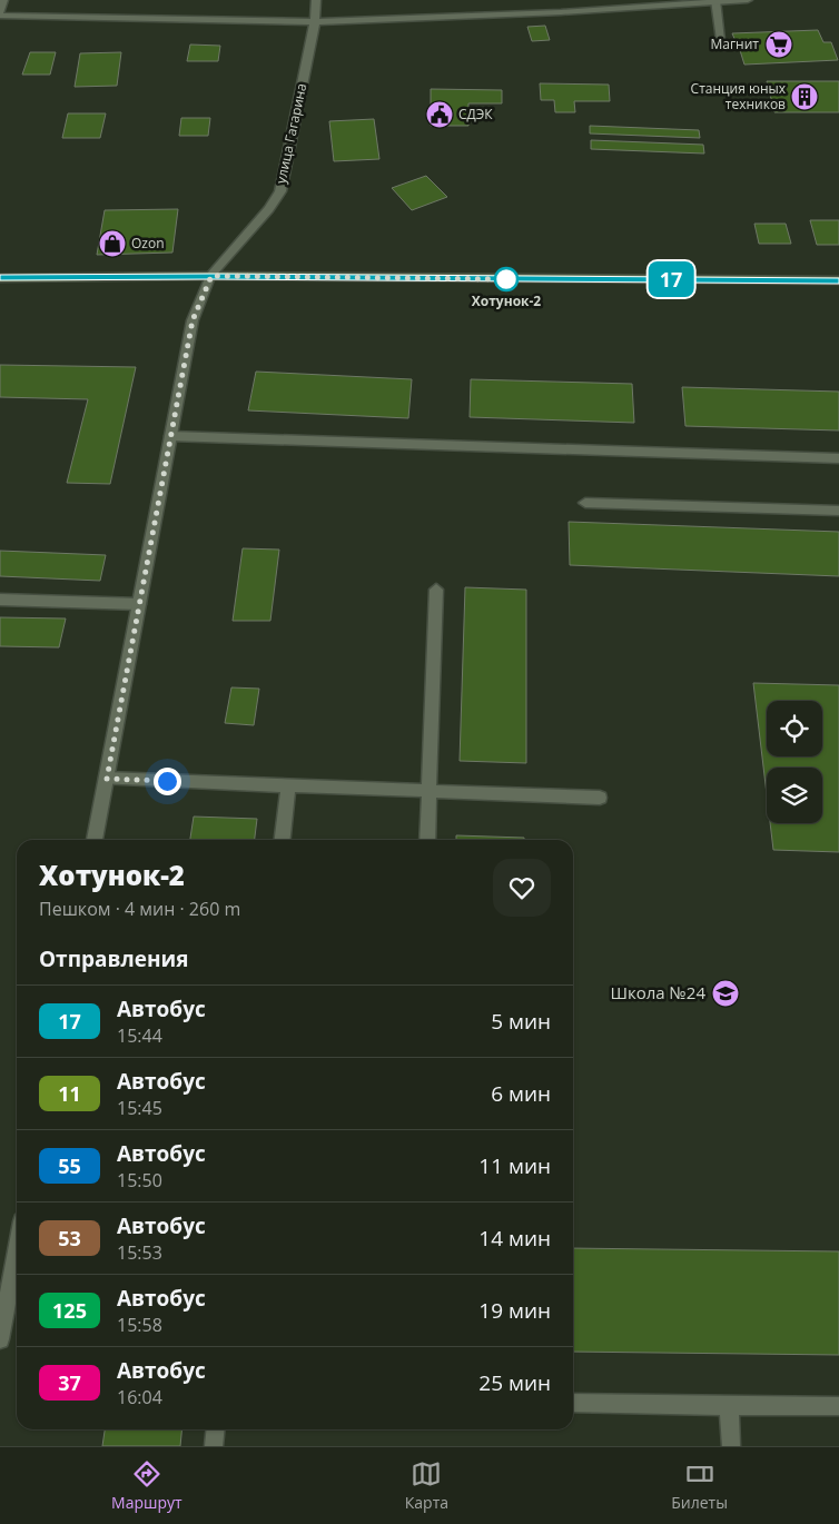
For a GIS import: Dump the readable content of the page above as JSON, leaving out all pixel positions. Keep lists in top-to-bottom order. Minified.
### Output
{"streets":{"street":["улица Гагарина"]},"places":{"supermarket":["Магнит"],"building":["Станция юных техников"],"public building":["СДЭК"],"shop":["Ozon"],"other":["Хотунок-2"],"school or university":["Школа №24"]},"lines":["bus line 17"],"page":{"on_map":"17","heading":[["Хотунок-2","Пешком · 4 мин · 260 m"],"Отправления"],"list":[{"mark":"17","name":"Автобус","note":"15:44","value":"5 мин"},{"mark":"11","name":"Автобус","note":"15:45","value":"6 мин"},{"mark":"55","name":"Автобус","note":"15:50","value":"11 мин"},{"mark":"53","name":"Автобус","note":"15:53","value":"14 мин"},{"mark":"125","name":"Автобус","note":"15:58","value":"19 мин"},{"mark":"37","name":"Автобус","note":"16:04","value":"25 мин"}],"tabs":["Маршрут","Карта","Билеты"]}}
